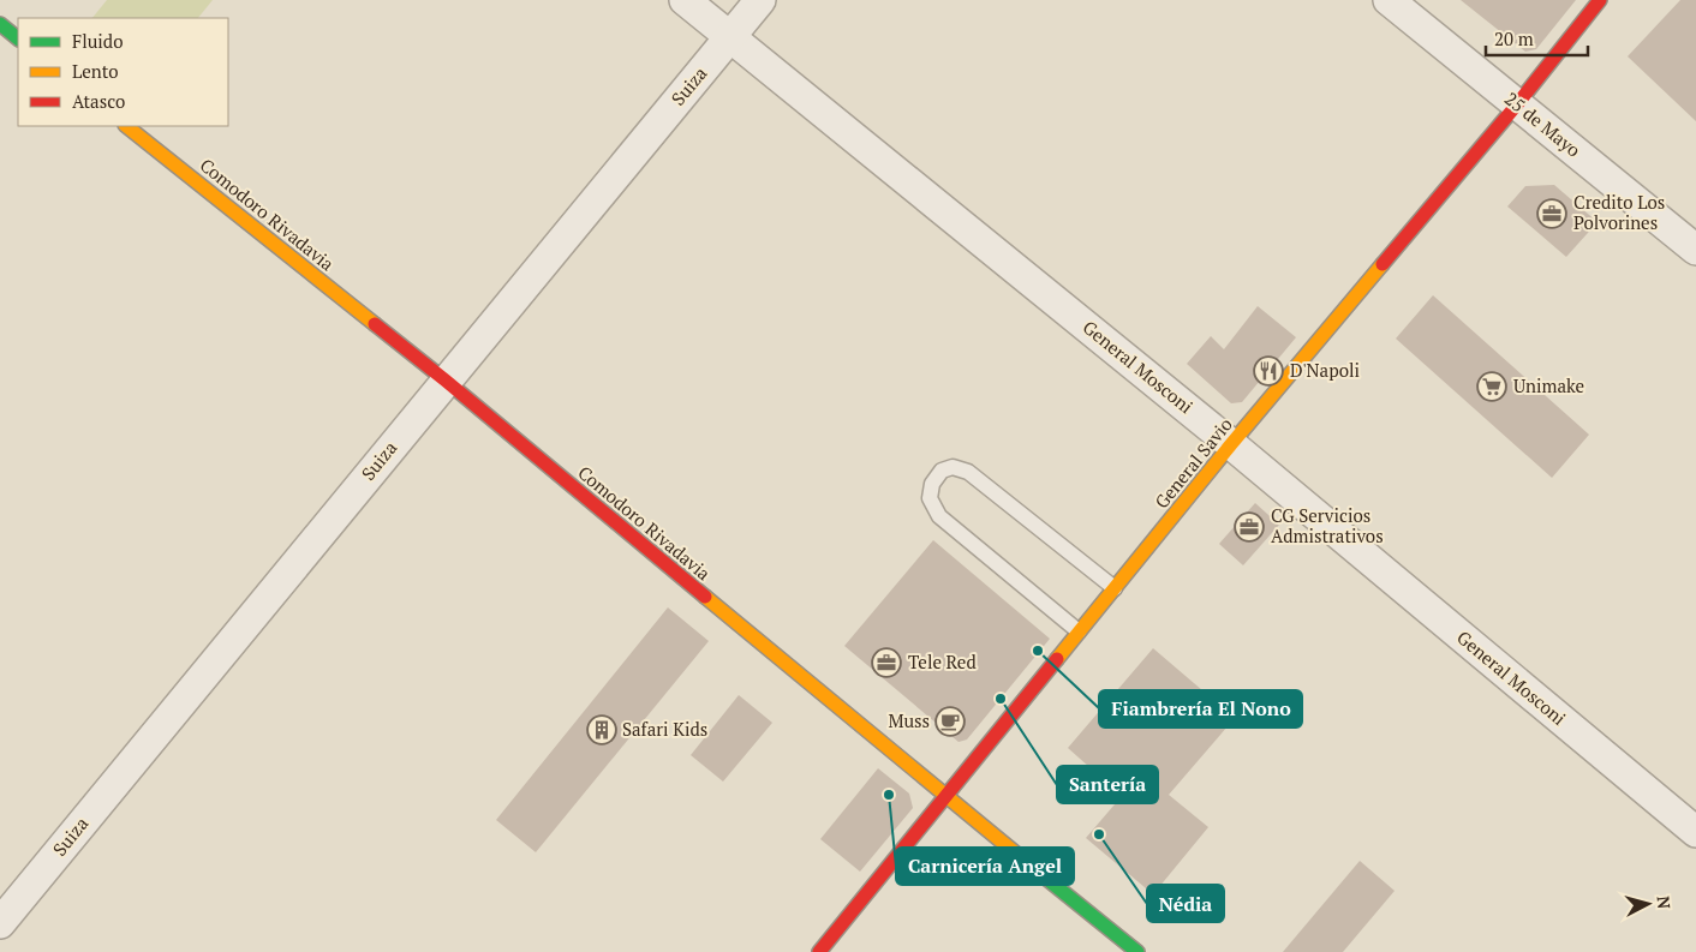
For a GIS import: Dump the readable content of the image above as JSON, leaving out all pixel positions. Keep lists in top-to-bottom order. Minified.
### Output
{"streets":{"street":["Suiza","25 de Mayo","Comodoro Rivadavia","General Mosconi","General Savio"]},"crossings":[["Suiza","Comodoro Rivadavia"],["Suiza","General Mosconi"],["25 de Mayo","General Savio"],["Comodoro Rivadavia","General Savio"],["General Mosconi","General Savio"]],"places":{"office":["Credito Los Polvorines","CG Servicios Admistrativos","Tele Red"],"restaurant":["D'Napoli"],"supermarket":["Unimake"],"other":["Fiambrería El Nono","Santería","Carnicería Angel","Nédia"],"cafe":["Muss"],"building":["Safari Kids"]},"legend":["Fluido","Lento","Atasco"],"scale_bar":"20 m","north":"right"}
